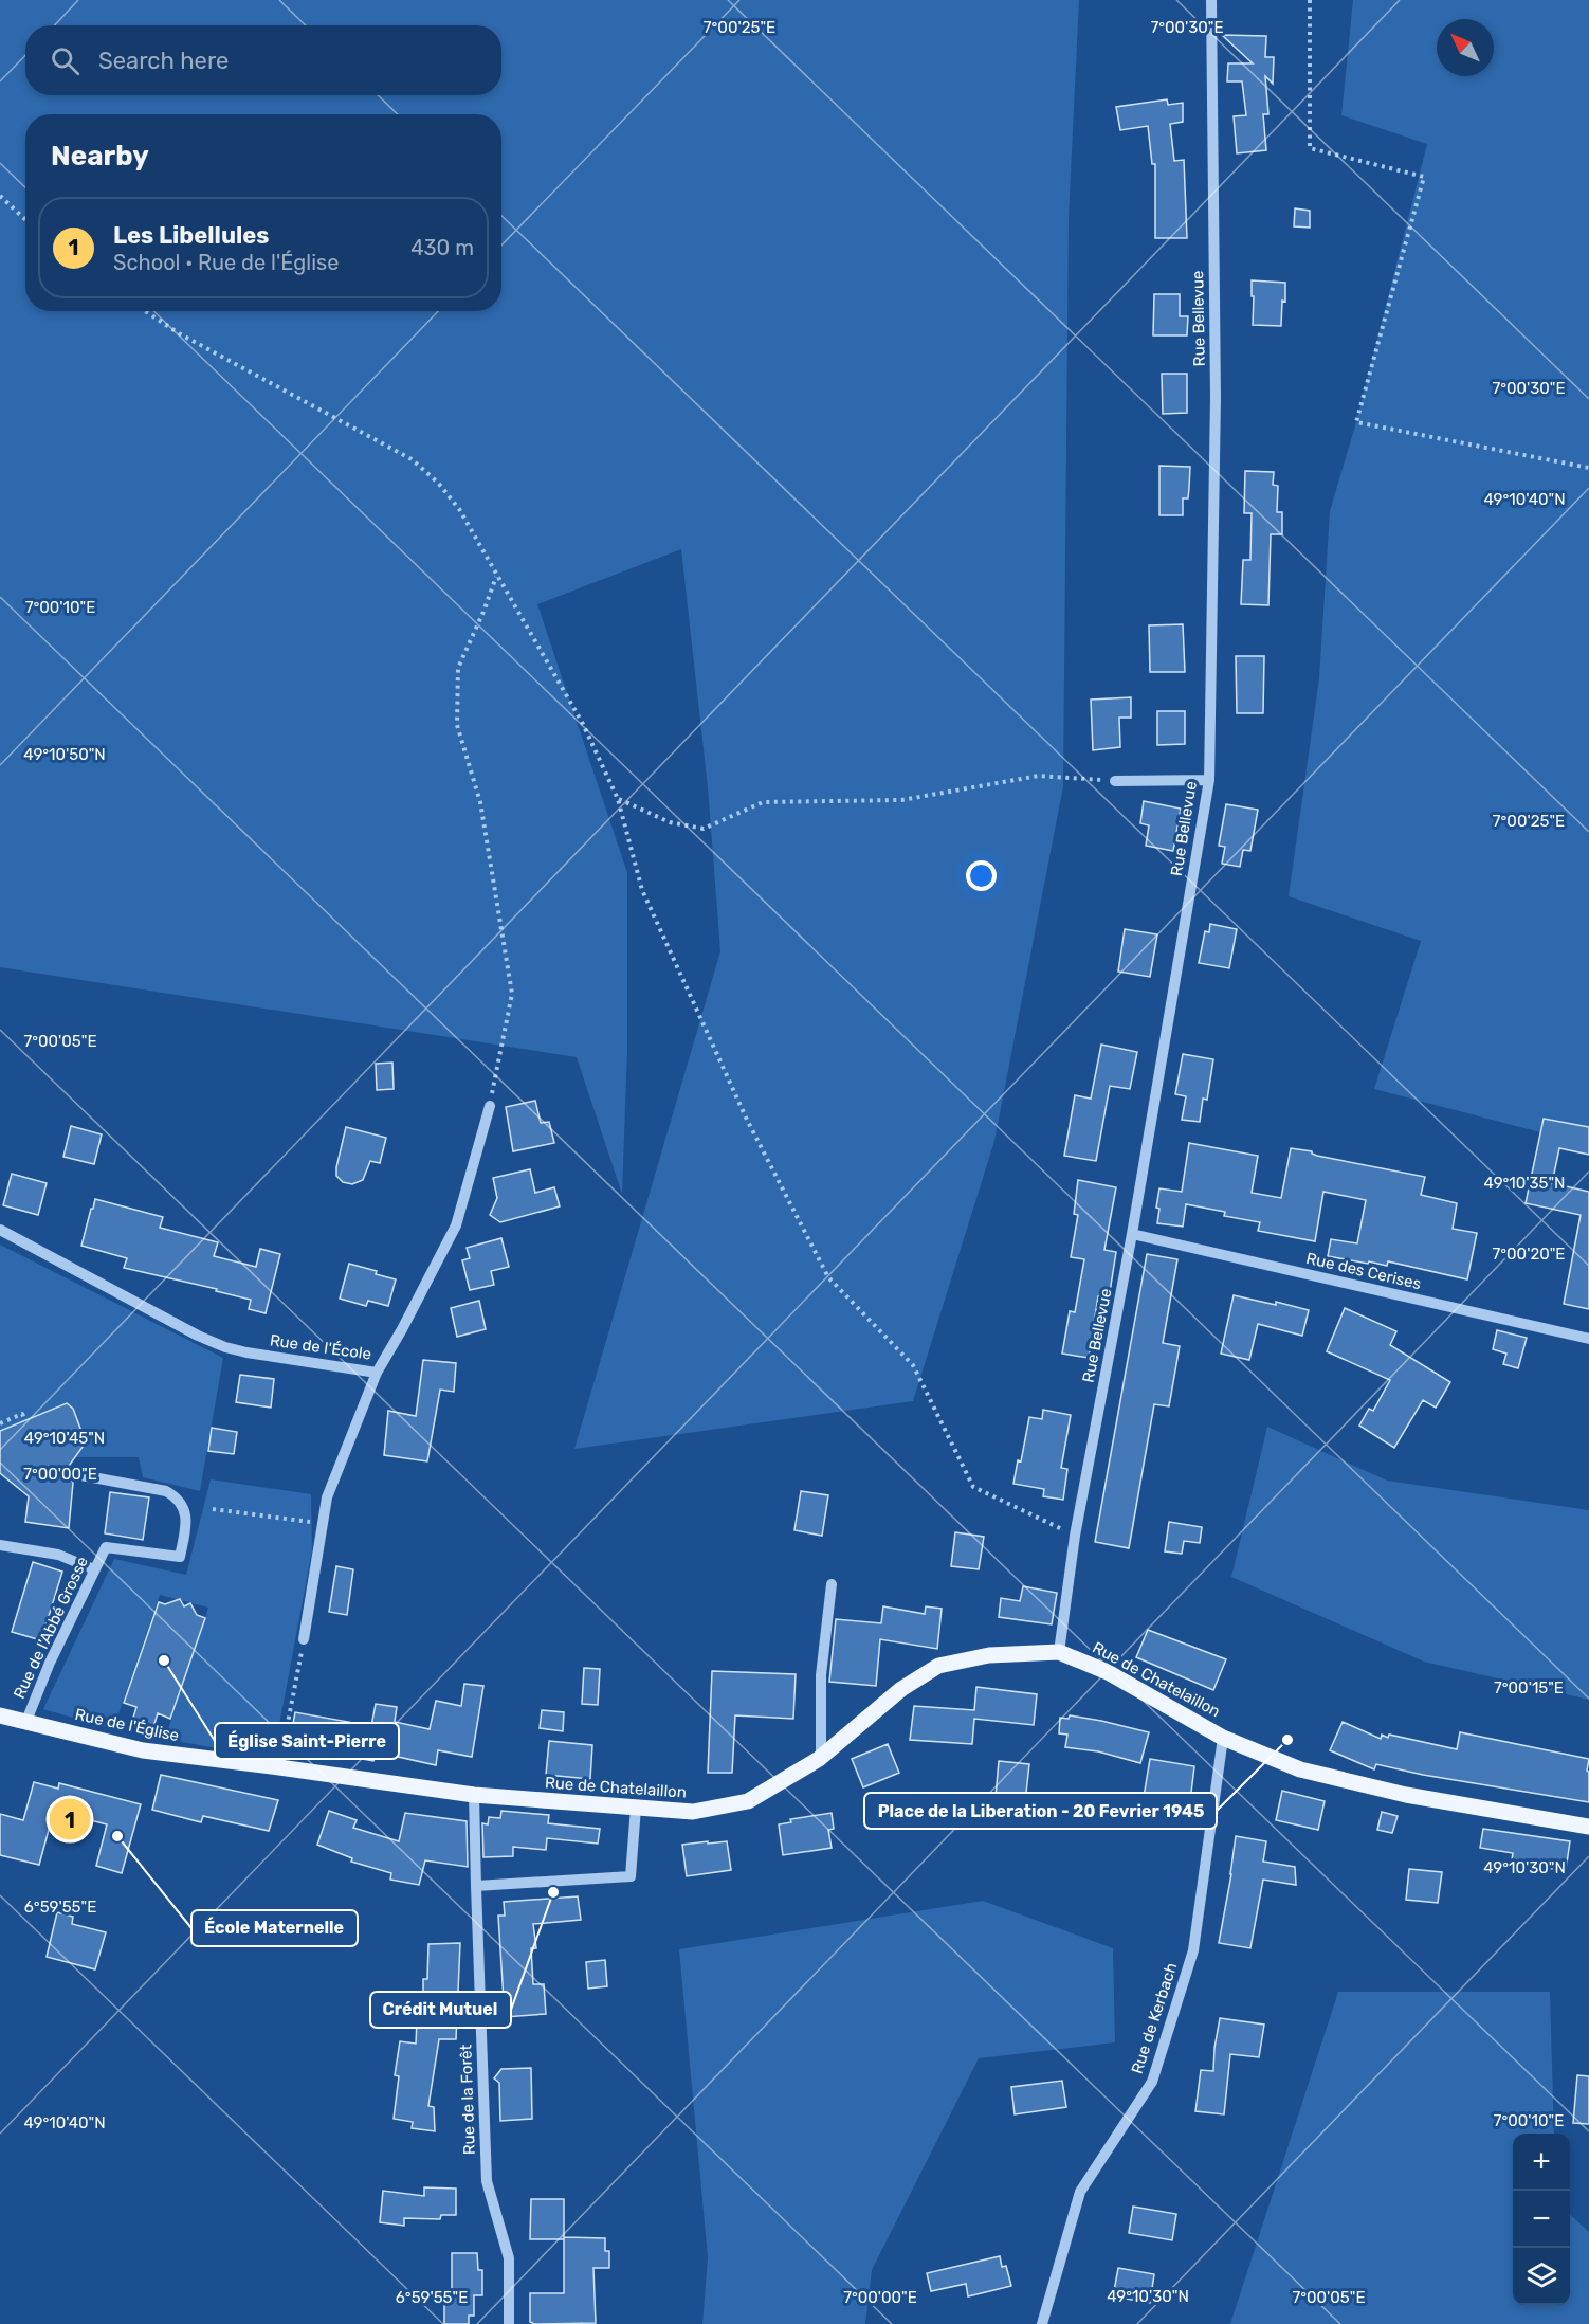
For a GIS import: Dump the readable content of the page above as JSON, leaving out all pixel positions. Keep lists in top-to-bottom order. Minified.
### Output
{"streets":{"main road":["Rue de Chatelaillon","Rue de l'Église"],"street":["Rue Bellevue","Rue des Cerises","Rue de l'École","Rue de l'Abbé Grosse","Rue de Kerbach","Rue de la Forêt"]},"crossings":[["Rue Bellevue","Rue des Cerises"],["Rue Bellevue","Rue de Chatelaillon"],["Rue de l'Abbé Grosse","Rue de l'Église"],["Rue de Chatelaillon","Rue de l'Église"],["Rue de Chatelaillon","Rue de Kerbach"],["Rue de Chatelaillon","Rue de la Forêt"],["Rue de l'Église","Rue de la Forêt"]],"places":["Église Saint-Pierre","Place de la Liberation - 20 Fevrier 1945","École Maternelle","Crédit Mutuel"],"north":"top left","page":{"search":"Search here","heading":"Nearby","list":[{"mark":"1","name":"Les Libellules","note":"School · Rue de l'Église","value":"430 m"}],"pins":"1","map_buttons":["+","−"]},"coordinates":["7°00'25\"E","7°00'30\"E","49°10'40\"N","7°00'10\"E","49°10'50\"N","7°00'05\"E","49°10'35\"N","7°00'20\"E","49°10'45\"N","7°00'00\"E","7°00'15\"E","49°10'30\"N","6°59'55\"E"]}
